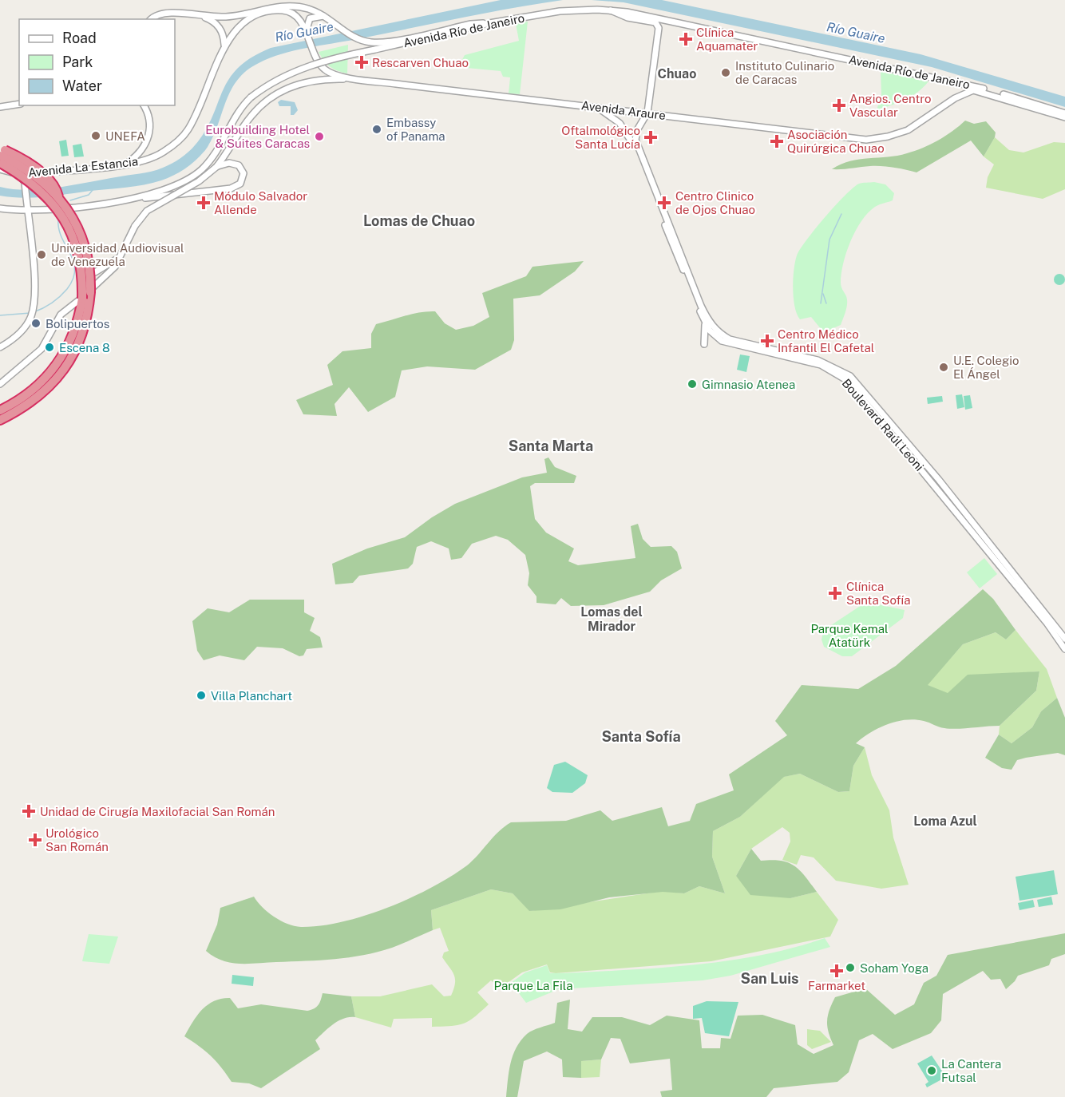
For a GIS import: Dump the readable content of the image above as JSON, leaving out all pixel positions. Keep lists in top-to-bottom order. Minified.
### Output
{"streets":{"street":["Avenida Río de Janeiro","Avenida Araure","Avenida La Estancia","Boulevard Raúl Leoni"]},"crossings":[["Avenida Río de Janeiro","Avenida Araure"],["Avenida Río de Janeiro","Boulevard Raúl Leoni"],["Avenida Araure","Avenida La Estancia"],["Avenida Araure","Boulevard Raúl Leoni"]],"districts":["Chuao","Lomas de Chuao","Santa Marta","Lomas del Mirador","Santa Sofía","Loma Azul","San Luis"],"water":["Río Guaire"],"parks":["Parque Kemal Atatürk","Parque La Fila"],"places":{"health":["Clínica Aquamater","Rescarven Chuao","Angios. Centro Vascular","Oftalmológico Santa Lucía","Asociación Quirúrgica Chuao","Módulo Salvador Allende","Centro Clinico de Ojos Chuao","Centro Médico Infantil El Cafetal","Clínica Santa Sofía","Unidad de Cirugía Maxilofacial San Román","Urológico San Román","Farmarket"],"other":["Instituto Culinario de Caracas","Embassy of Panama","UNEFA","Eurobuilding Hotel & Suites Caracas","Universidad Audiovisual de Venezuela","Bolipuertos","Escena 8","U.E. Colegio El Ángel","Gimnasio Atenea","Villa Planchart","Soham Yoga","La Cantera Futsal"]},"legend":["Road","Park","Water"]}
